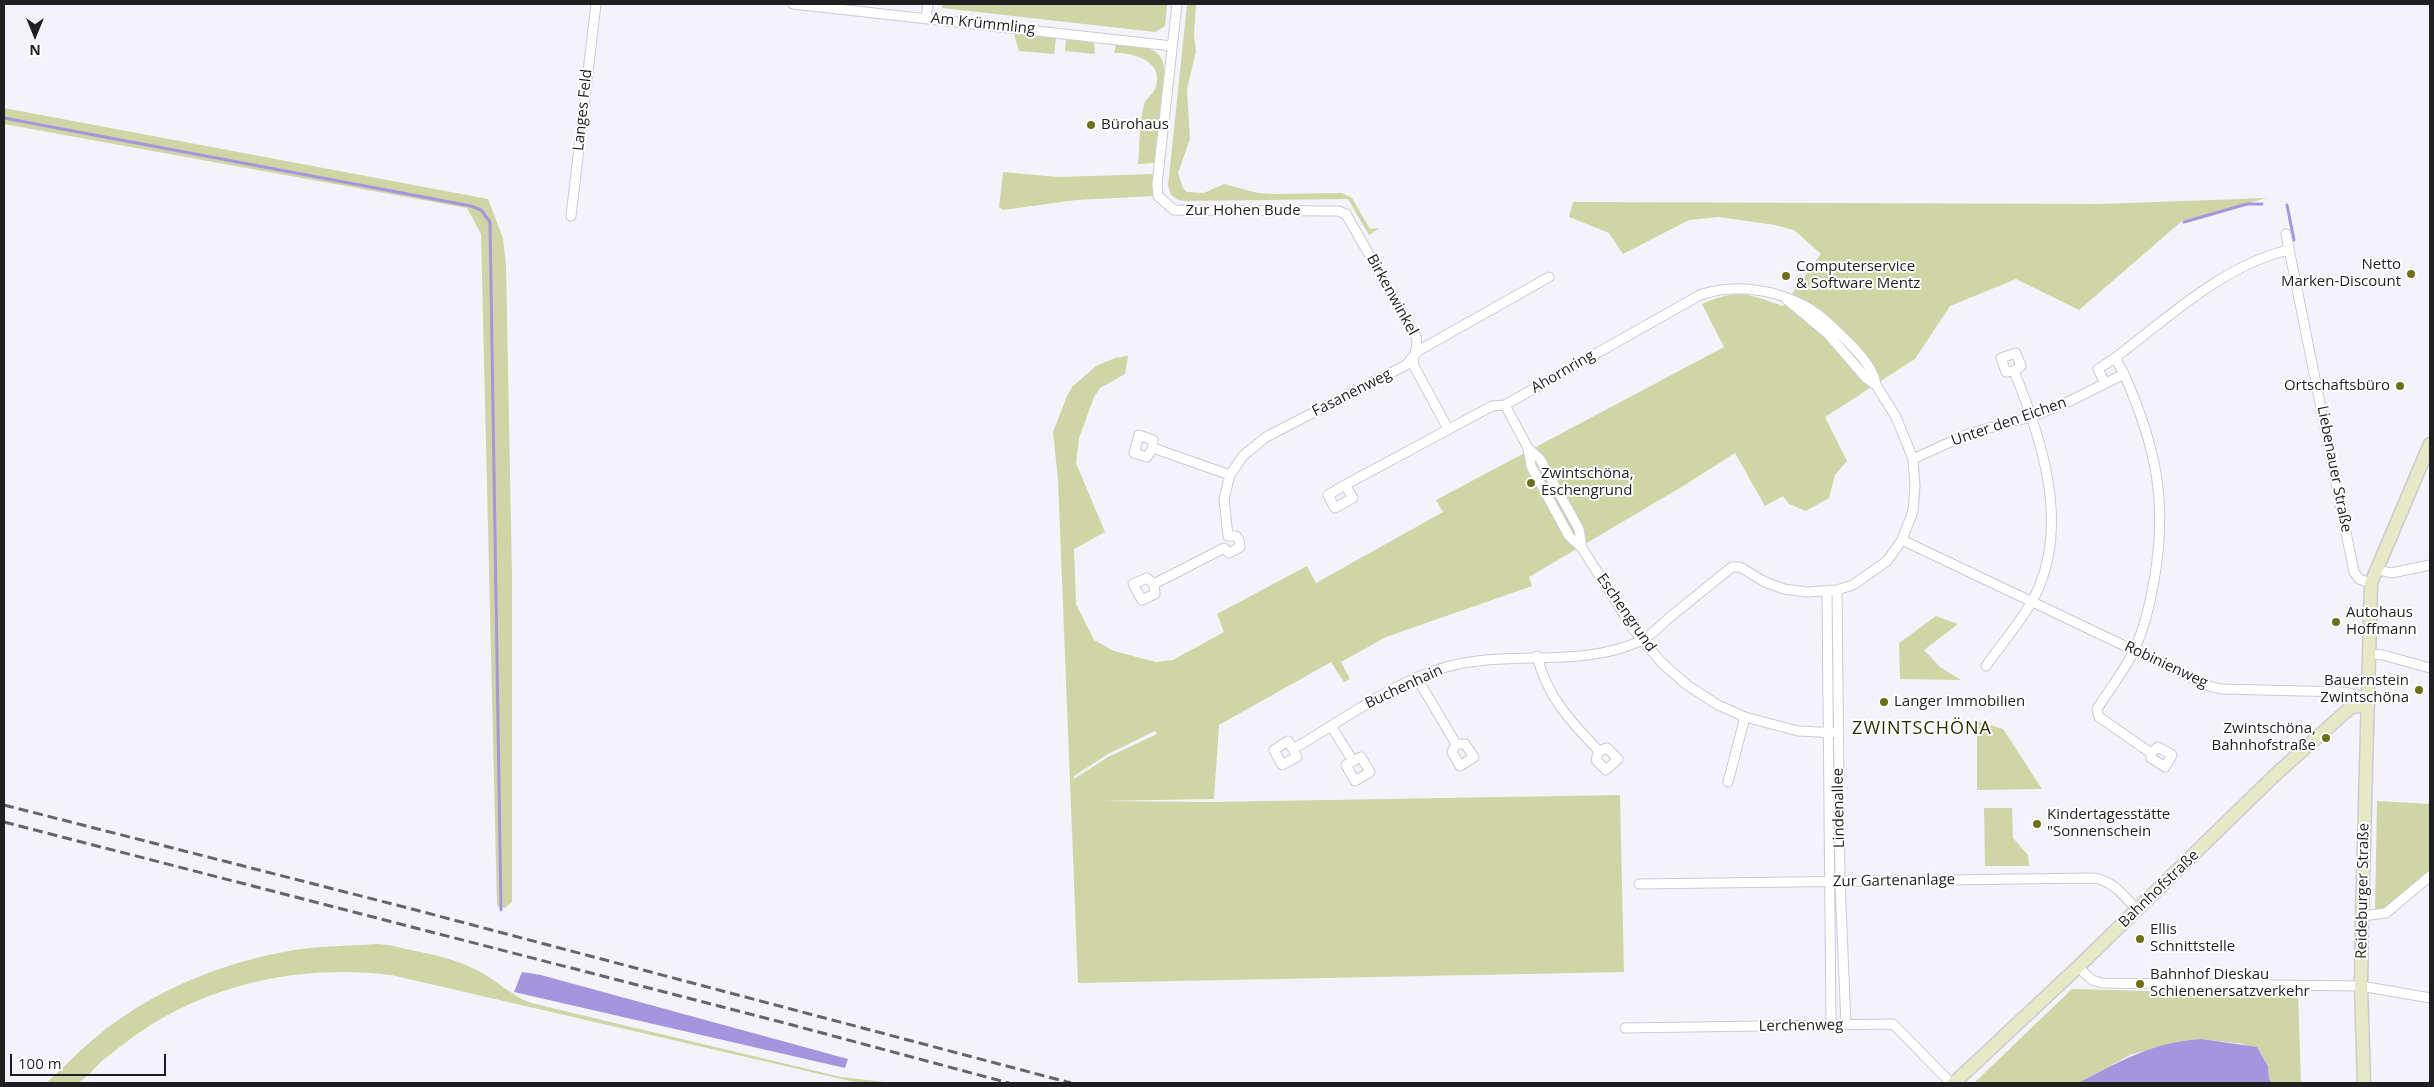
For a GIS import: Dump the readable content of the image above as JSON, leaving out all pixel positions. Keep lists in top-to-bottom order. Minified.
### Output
{"streets":{"main road":["Bahnhofstraße","Reideburger Straße"],"street":["Am Krümmling","Langes Feld","Zur Hohen Bude","Birkenwinkel","Ahornring","Fasanenweg","Unter den Eichen","Liebenauer Straße","Eschengrund","Robinienweg","Buchenhain","Lindenallee","Zur Gartenanlage","Lerchenweg"]},"crossings":[["Am Krümmling","Zur Hohen Bude"],["Zur Hohen Bude","Birkenwinkel"],["Birkenwinkel","Ahornring"],["Birkenwinkel","Fasanenweg"],["Ahornring","Unter den Eichen"],["Ahornring","Eschengrund"],["Ahornring","Robinienweg"],["Ahornring","Buchenhain"],["Ahornring","Lindenallee"],["Eschengrund","Buchenhain"],["Eschengrund","Lindenallee"],["Robinienweg","Bahnhofstraße"],["Robinienweg","Reideburger Straße"],["Lindenallee","Zur Gartenanlage"],["Lindenallee","Lerchenweg"],["Zur Gartenanlage","Bahnhofstraße"],["Bahnhofstraße","Reideburger Straße"],["Bahnhofstraße","Lerchenweg"]],"districts":["ZWINTSCHÖNA"],"places":["Bürohaus","Netto Marken-Discount","Computerservice & Software Mentz","Ortschaftsbüro","Zwintschöna, Eschengrund","Autohaus Hoffmann","Bauernstein Zwintschöna","Langer Immobilien","Zwintschöna, Bahnhofstraße","Kindertagesstätte \"Sonnenschein","Ellis Schnittstelle","Bahnhof Dieskau Schienenersatzverkehr"],"scale_bar":"100 m","north":"bottom"}
